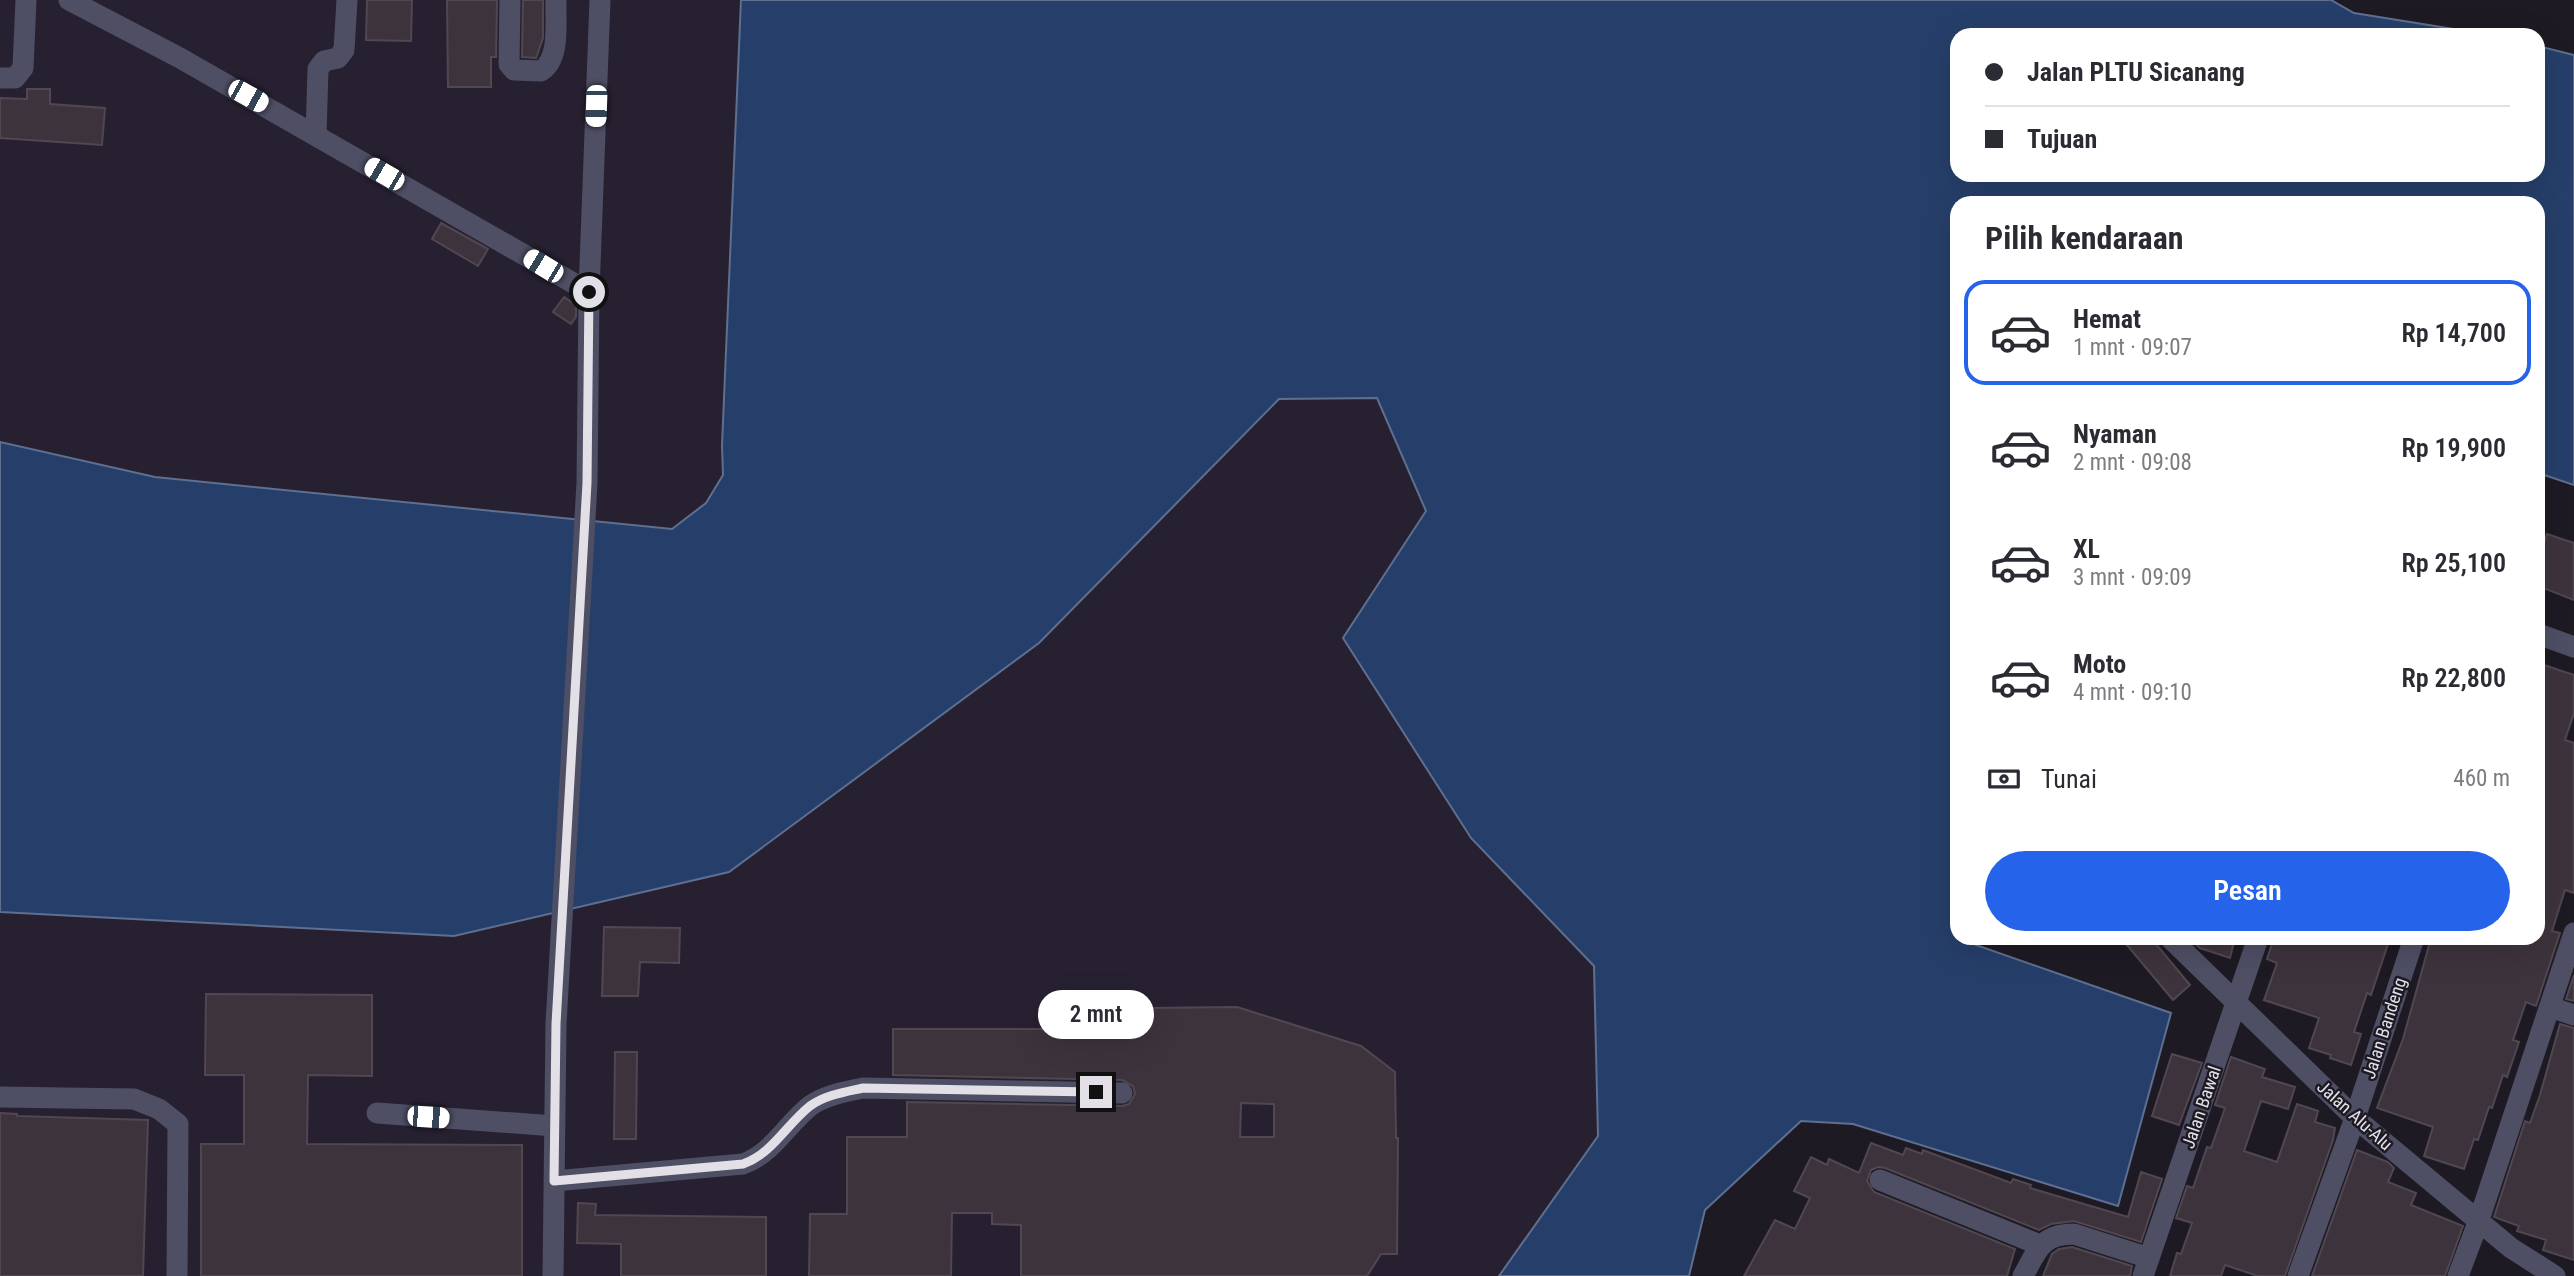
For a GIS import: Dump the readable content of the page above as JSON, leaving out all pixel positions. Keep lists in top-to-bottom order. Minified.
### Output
{"streets":{"street":["Jalan Bandeng","Jalan Bawal","Jalan Alu-Alu"]},"crossings":[["Jalan Bandeng","Jalan Alu-Alu"],["Jalan Bawal","Jalan Alu-Alu"]],"page":{"banner":["Jalan PLTU Sicanang","Tujuan"],"heading":"Pilih kendaraan","list":[{"name":"Hemat","note":"1 mnt · 09:07","value":"Rp 14,700"},{"name":"Nyaman","note":"2 mnt · 09:08","value":"Rp 19,900"},{"name":"XL","note":"3 mnt · 09:09","value":"Rp 25,100"},{"name":"Moto","note":"4 mnt · 09:10","value":"Rp 22,800"}],"pay":["Tunai","460 m"],"buttons":"Pesan","bubble":"2 mnt"}}
